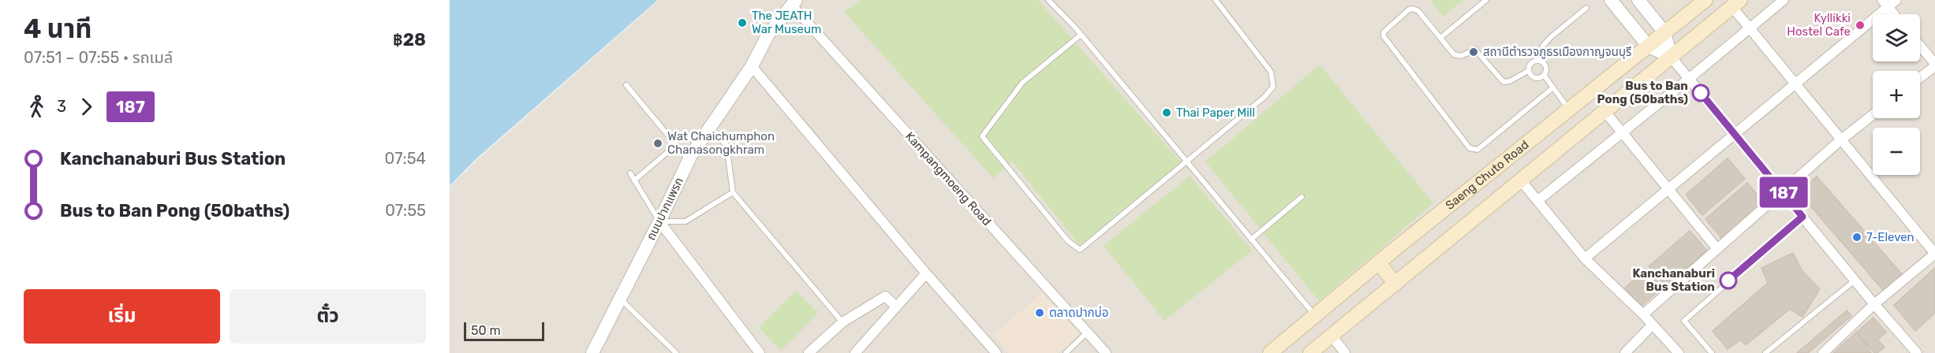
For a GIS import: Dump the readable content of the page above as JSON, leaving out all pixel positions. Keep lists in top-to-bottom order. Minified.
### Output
{"streets":{"main road":["Saeng Chuto Road"],"street":["Kampangmoeng Road","ถนนปากแพรก"]},"crossings":[["Kampangmoeng Road","ถนนปากแพรก"]],"places":["The JEATH War Museum","Kyllikki Hostel Cafe","สถานีตำรวจภูธรเมืองกาญจนบุรี","Bus to Ban Pong (50baths)","Thai Paper Mill","Wat Chaichumphon Chanasongkhram","7-Eleven","Kanchanaburi Bus Station","ตลาดปากบ่อ"],"lines":["bus line 187"],"scale_bar":"50 m","page":{"heading":["4 นาที","07:51 – 07:55 · รถเมล์","฿28"],"on_map":"187","map_buttons":["+","−"],"legs":["3","187"],"list":[{"name":"Kanchanaburi Bus Station","value":"07:54"},{"name":"Bus to Ban Pong (50baths)","value":"07:55"}],"buttons":["เริ่ม","ตั๋ว"],"scale":"50 m"}}
